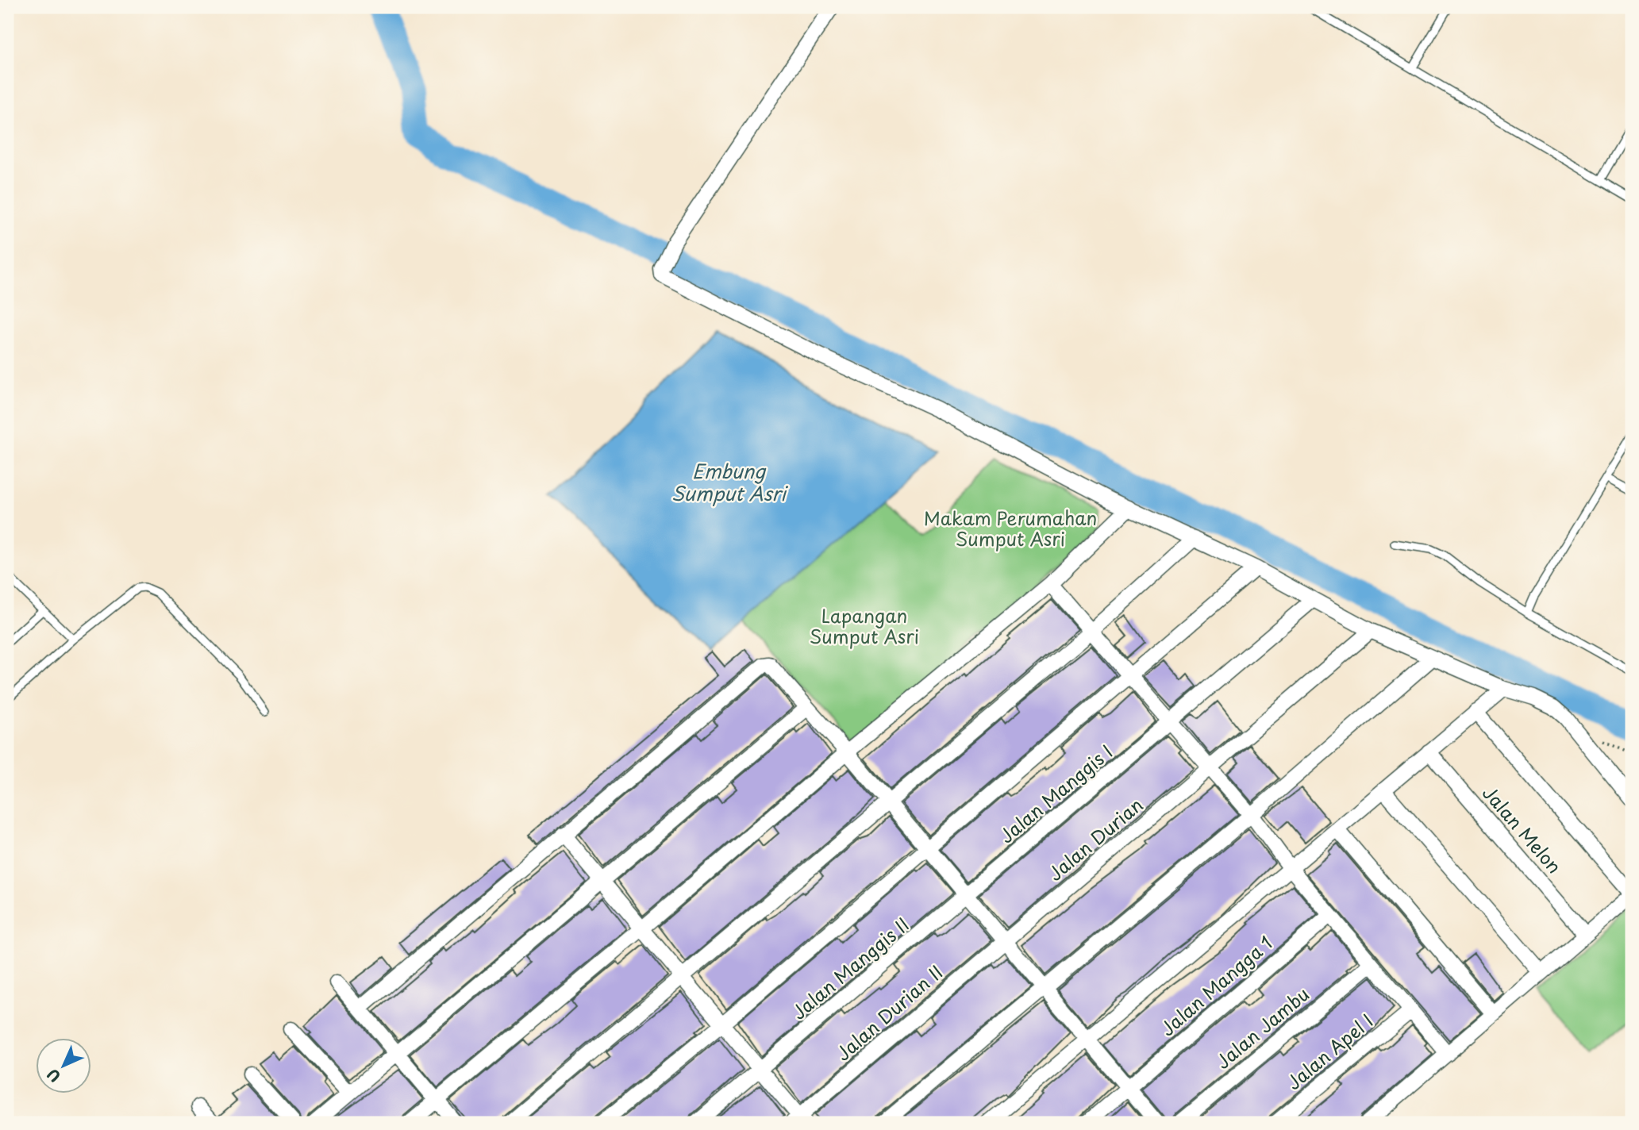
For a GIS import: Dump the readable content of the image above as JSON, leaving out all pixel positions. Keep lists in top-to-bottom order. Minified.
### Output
{"streets":{"street":["Jalan Manggis I","Jalan Melon","Jalan Durian","Jalan Manggis II","Jalan Mangga 1","Jalan Durian II","Jalan Jambu","Jalan Apel I"]},"crossings":[["Jalan Manggis I","Jalan Manggis II"],["Jalan Durian","Jalan Durian II"]],"water":["Embung Sumput Asri"],"parks":["Makam Perumahan Sumput Asri","Lapangan Sumput Asri"],"north":"bottom left"}
